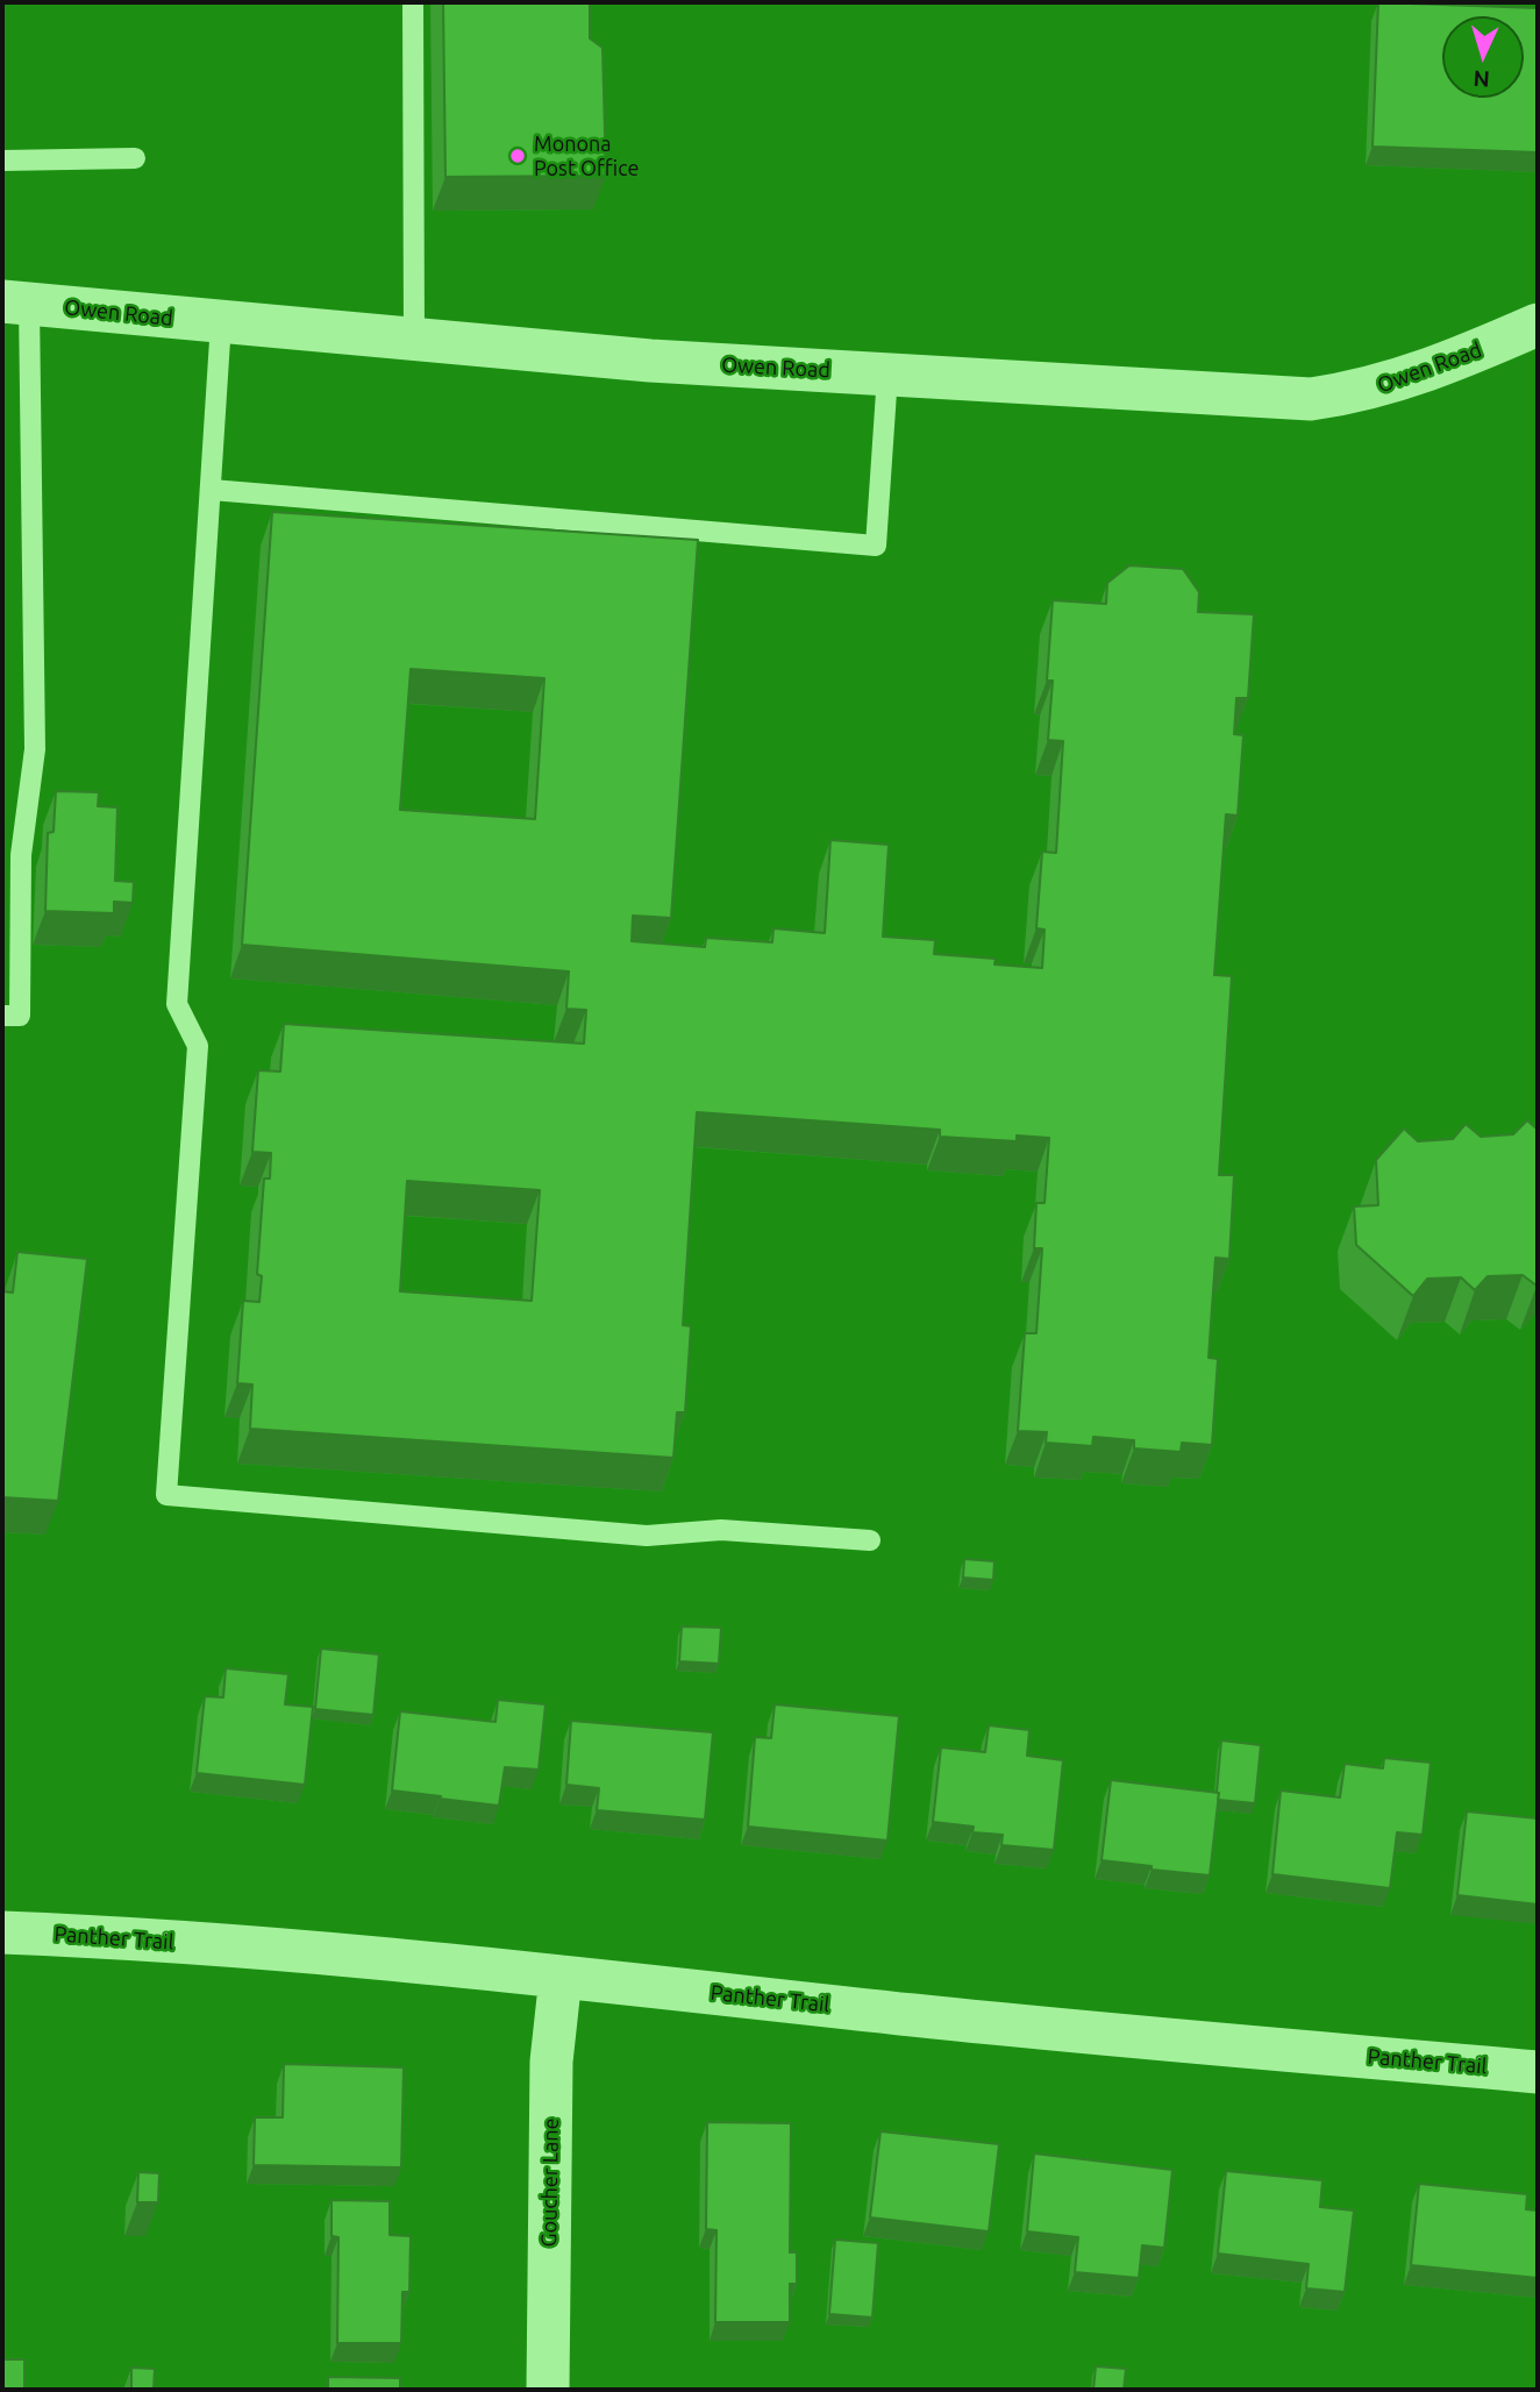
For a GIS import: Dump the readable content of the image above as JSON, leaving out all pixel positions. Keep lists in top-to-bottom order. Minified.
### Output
{"streets":{"street":["Owen Road","Panther Trail","Goucher Lane"]},"crossings":[["Panther Trail","Goucher Lane"]],"places":["Monona Post Office"],"north":"bottom"}
